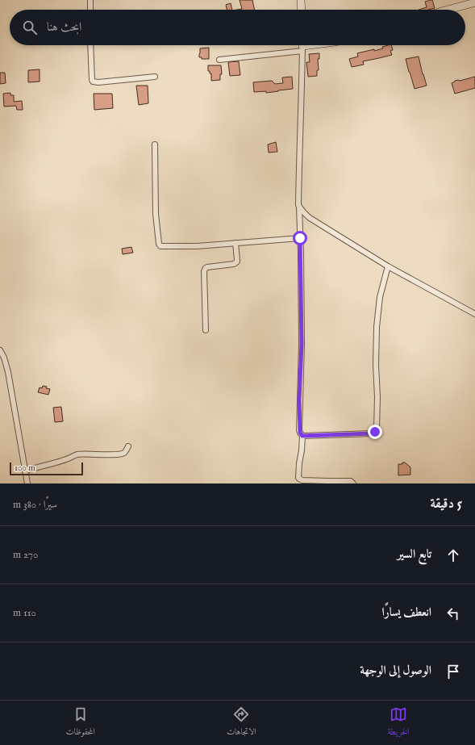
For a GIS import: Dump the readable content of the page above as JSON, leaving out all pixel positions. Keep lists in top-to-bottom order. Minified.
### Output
{"scale_bar":"100 m","page":{"search":"ابحث هنا","scale":"100 m","heading":["5 دقيقة","سيرًا · 380 m"],"list":[["تابع السير","270 m"],["انعطف يسارًا","110 m"],"الوصول إلى الوجهة"],"nav":["الخريطة","الاتجاهات","المحفوظات"]}}
